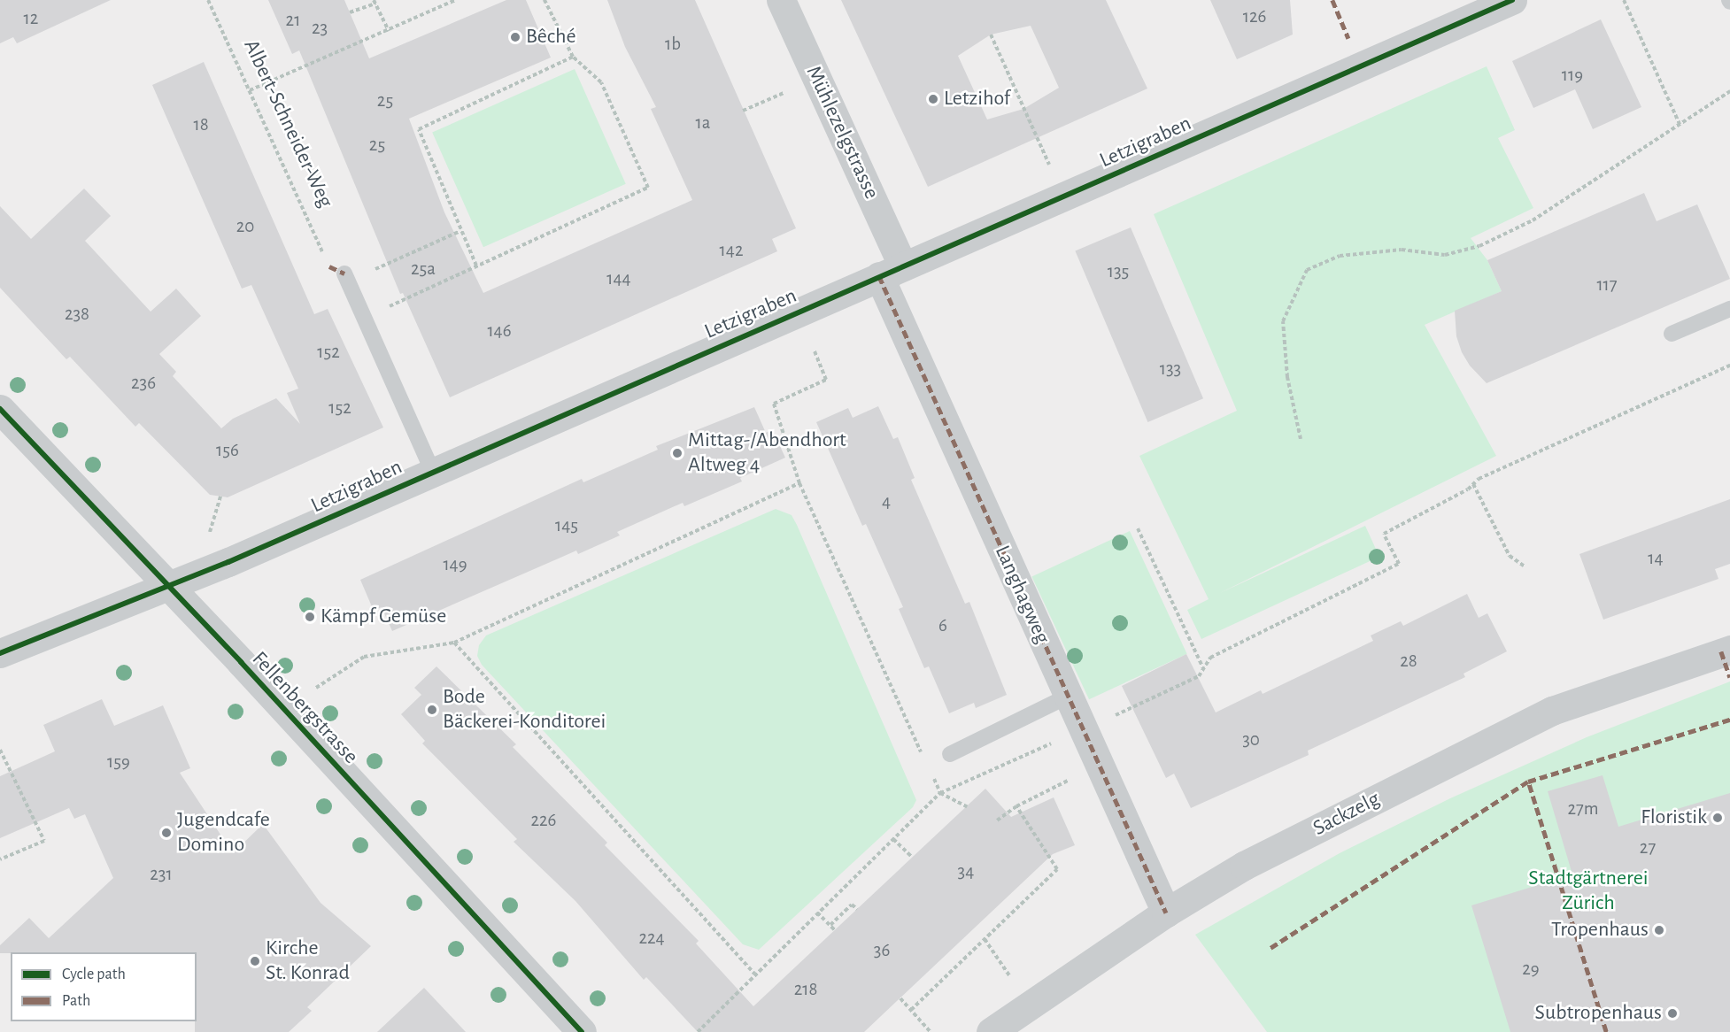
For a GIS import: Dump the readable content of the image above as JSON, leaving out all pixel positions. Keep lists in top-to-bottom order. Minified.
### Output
{"streets":{"street":["Mühlezelgstrasse","Letzigraben","Langhagweg","Fellenbergstrasse","Sackzelg"],"path":["Albert-Schneider-Weg"]},"crossings":[["Mühlezelgstrasse","Letzigraben"],["Mühlezelgstrasse","Langhagweg"],["Letzigraben","Langhagweg"],["Letzigraben","Fellenbergstrasse"],["Langhagweg","Sackzelg"]],"parks":["Stadtgärtnerei Zürich"],"places":["Bêché","Letzihof","Mittag-/Abendhort Altweg 4","Kämpf Gemüse","Bode Bäckerei-Konditorei","Floristik","Jugendcafe Domino","Tropenhaus","Kirche St. Konrad","Subtropenhaus"],"house_numbers":["126","12","21","23","1b","119","25","1a","18","25","20","142","25a","135","144","117","238","146","152","133","236","152","156","4","145","14","149","6","28","30","159","27m","226","27","34","231","224","36","29","218"],"legend":["Cycle path","Path"]}
